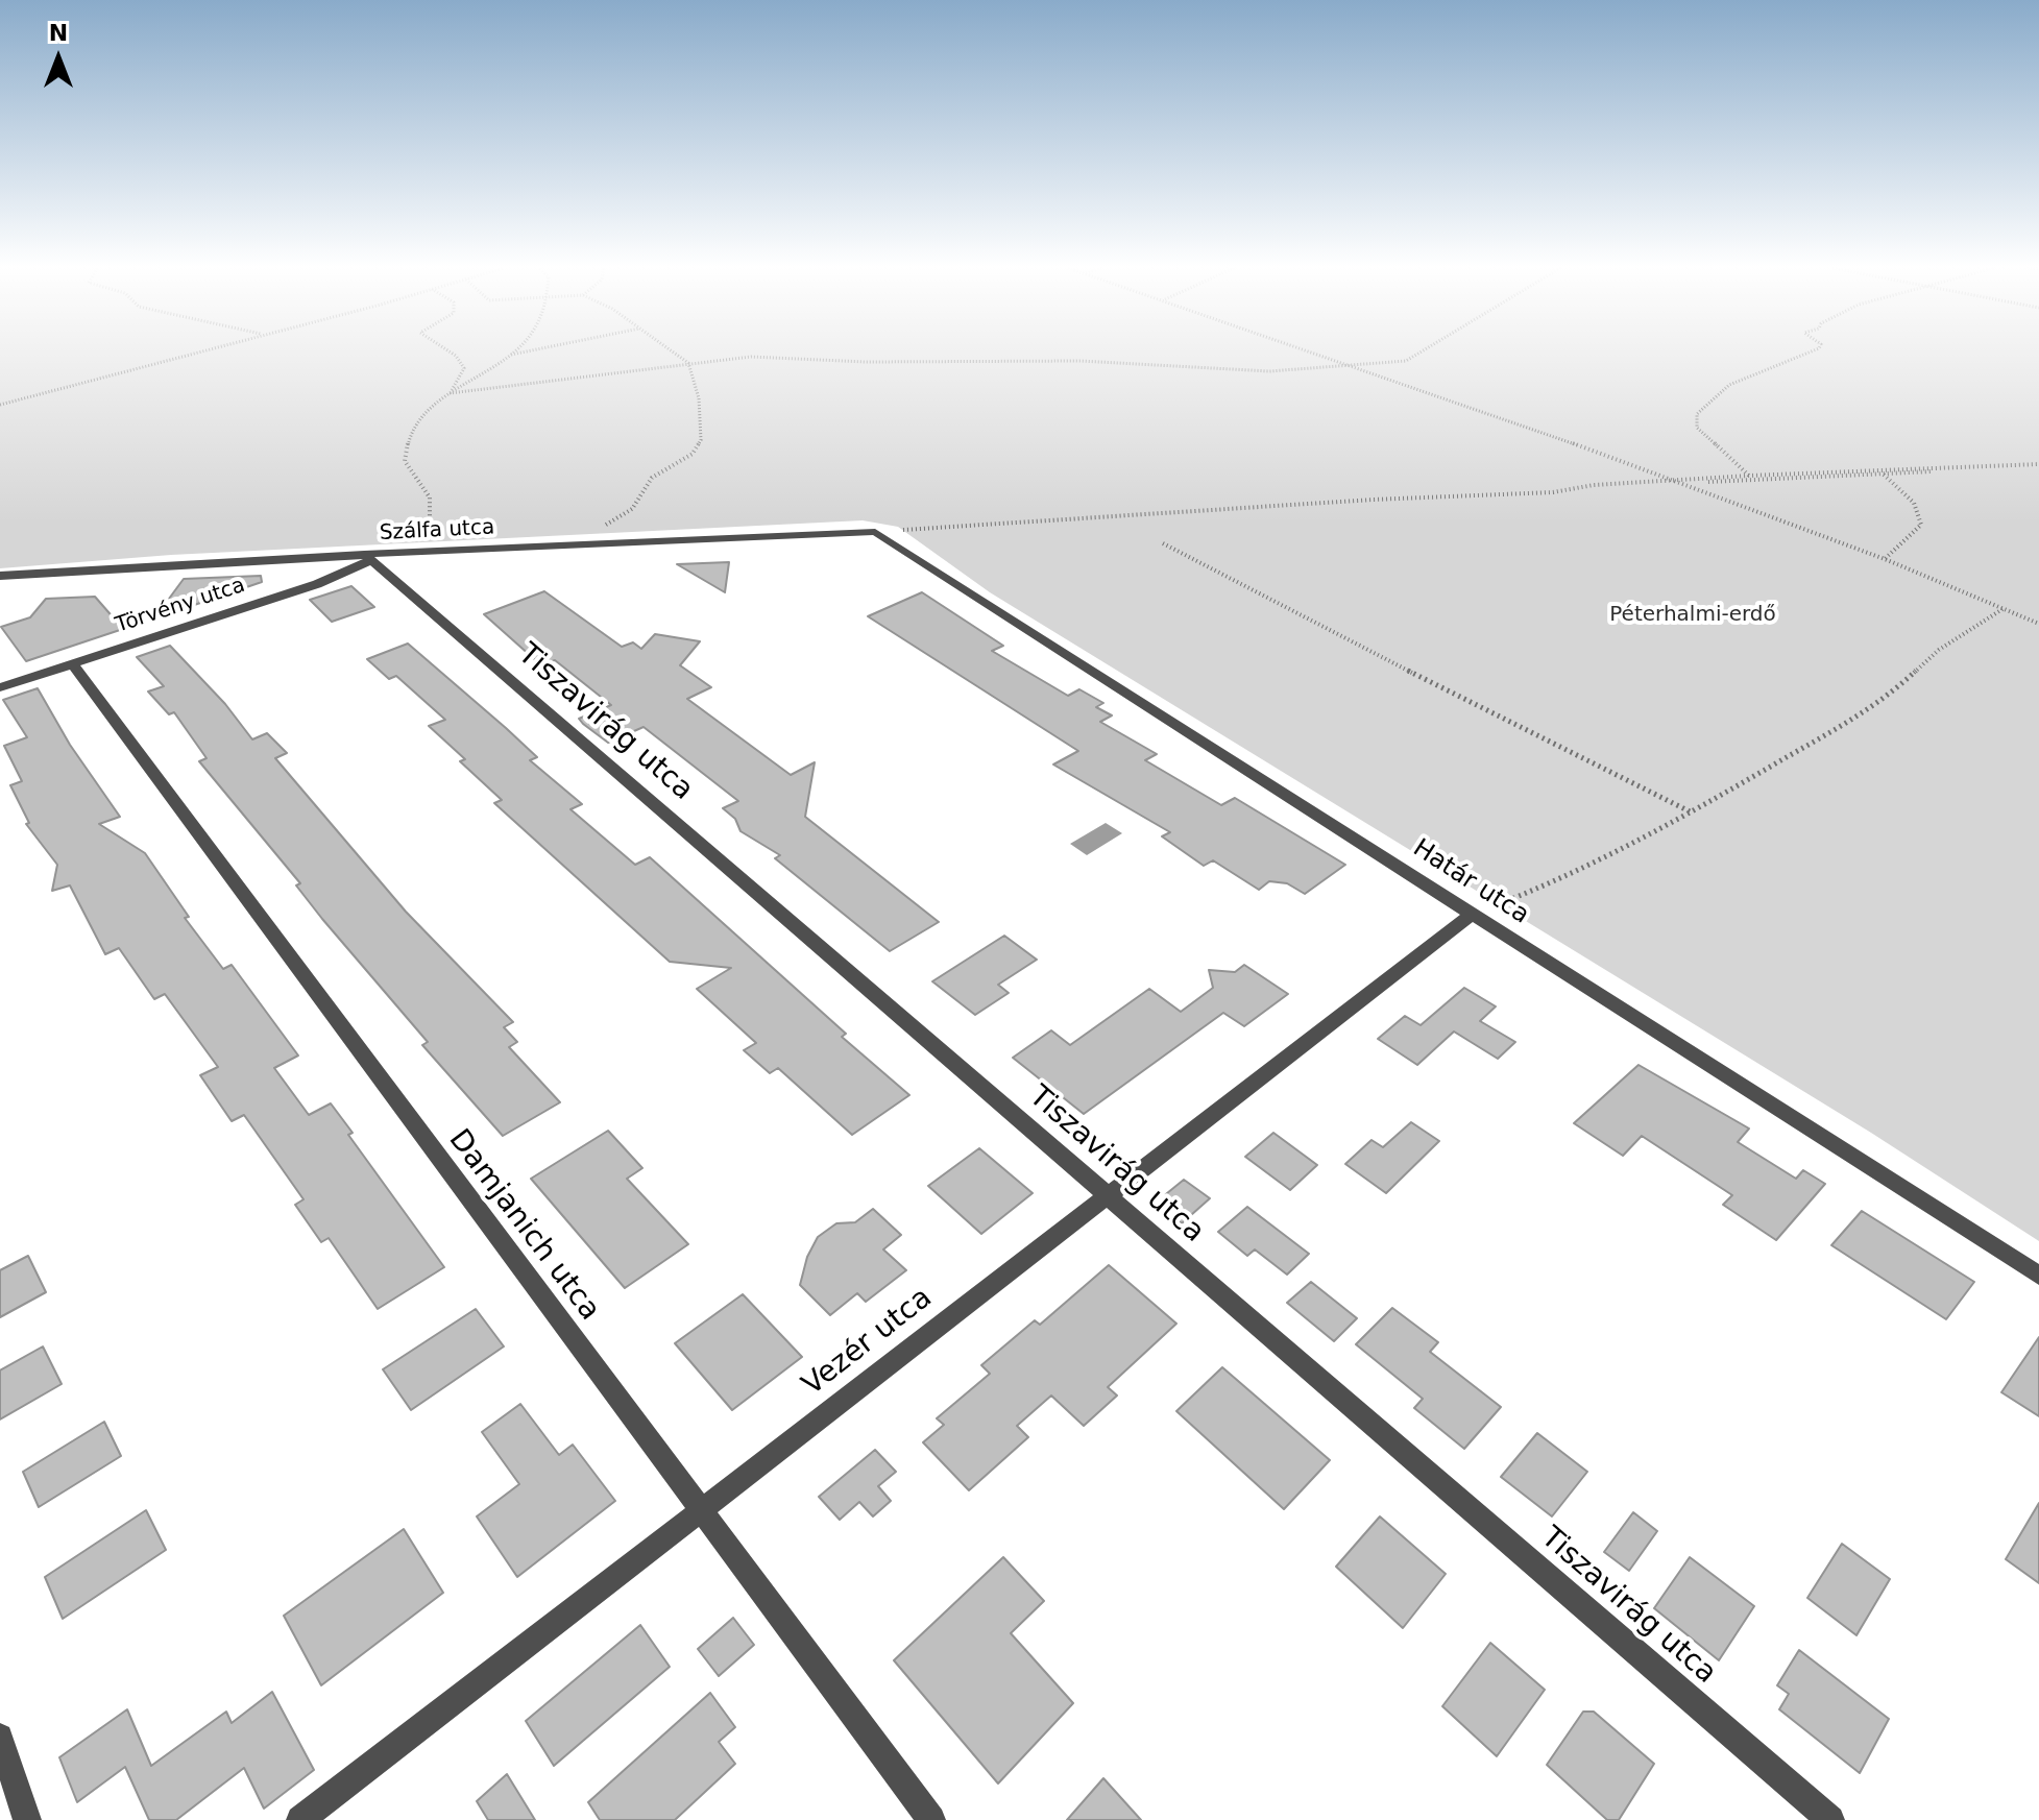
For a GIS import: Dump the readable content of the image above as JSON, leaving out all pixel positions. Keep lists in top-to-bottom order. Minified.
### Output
{"streets":{"street":["Szálfa utca","Törvény utca","Tiszavirág utca","Határ utca","Damjanich utca","Vezér utca"]},"crossings":[["Szálfa utca","Törvény utca"],["Szálfa utca","Tiszavirág utca"],["Szálfa utca","Határ utca"],["Törvény utca","Tiszavirág utca"],["Törvény utca","Damjanich utca"],["Tiszavirág utca","Vezér utca"],["Határ utca","Vezér utca"],["Damjanich utca","Vezér utca"]],"parks":["Péterhalmi-erdő"],"north":"top"}
